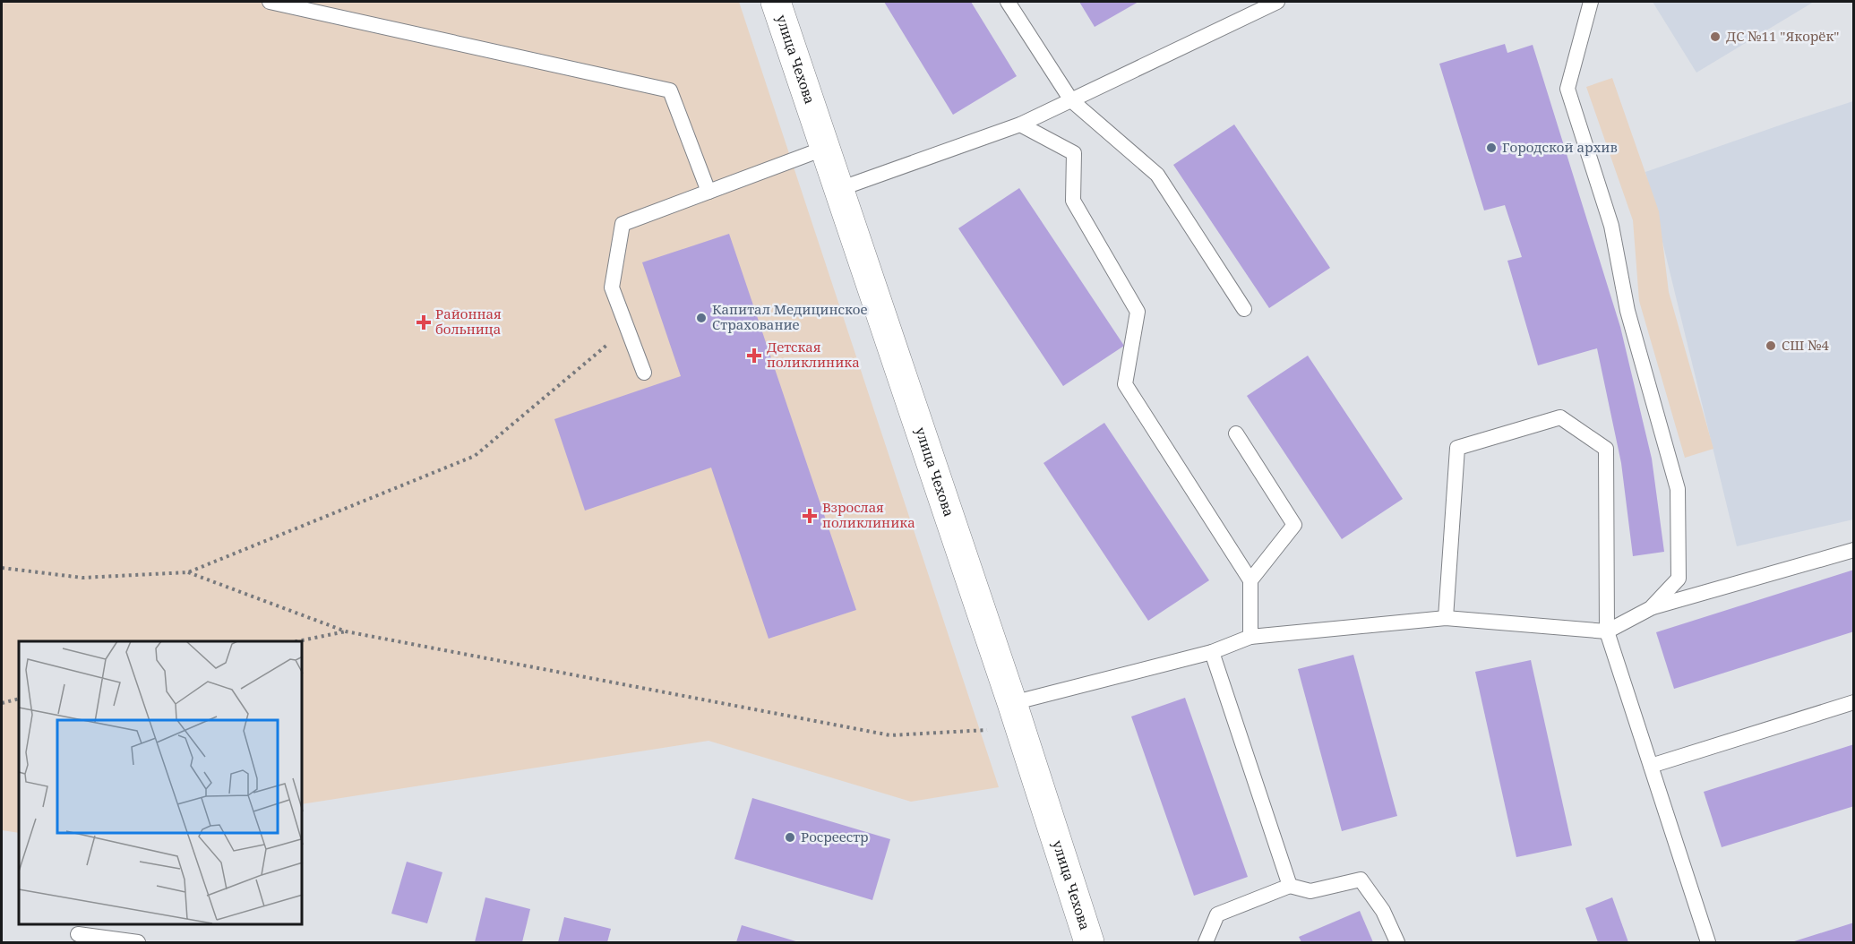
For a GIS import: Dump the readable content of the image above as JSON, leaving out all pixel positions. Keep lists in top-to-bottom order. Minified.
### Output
{"streets":{"street":["улица Чехова"]},"places":{"other":["ДС №11 \"Якорёк\"","Городской архив","Капитал Медицинское Страхование","СШ №4","Росреестр"],"health":["Районная больница","Детская поликлиника","Взрослая поликлиника"]}}
